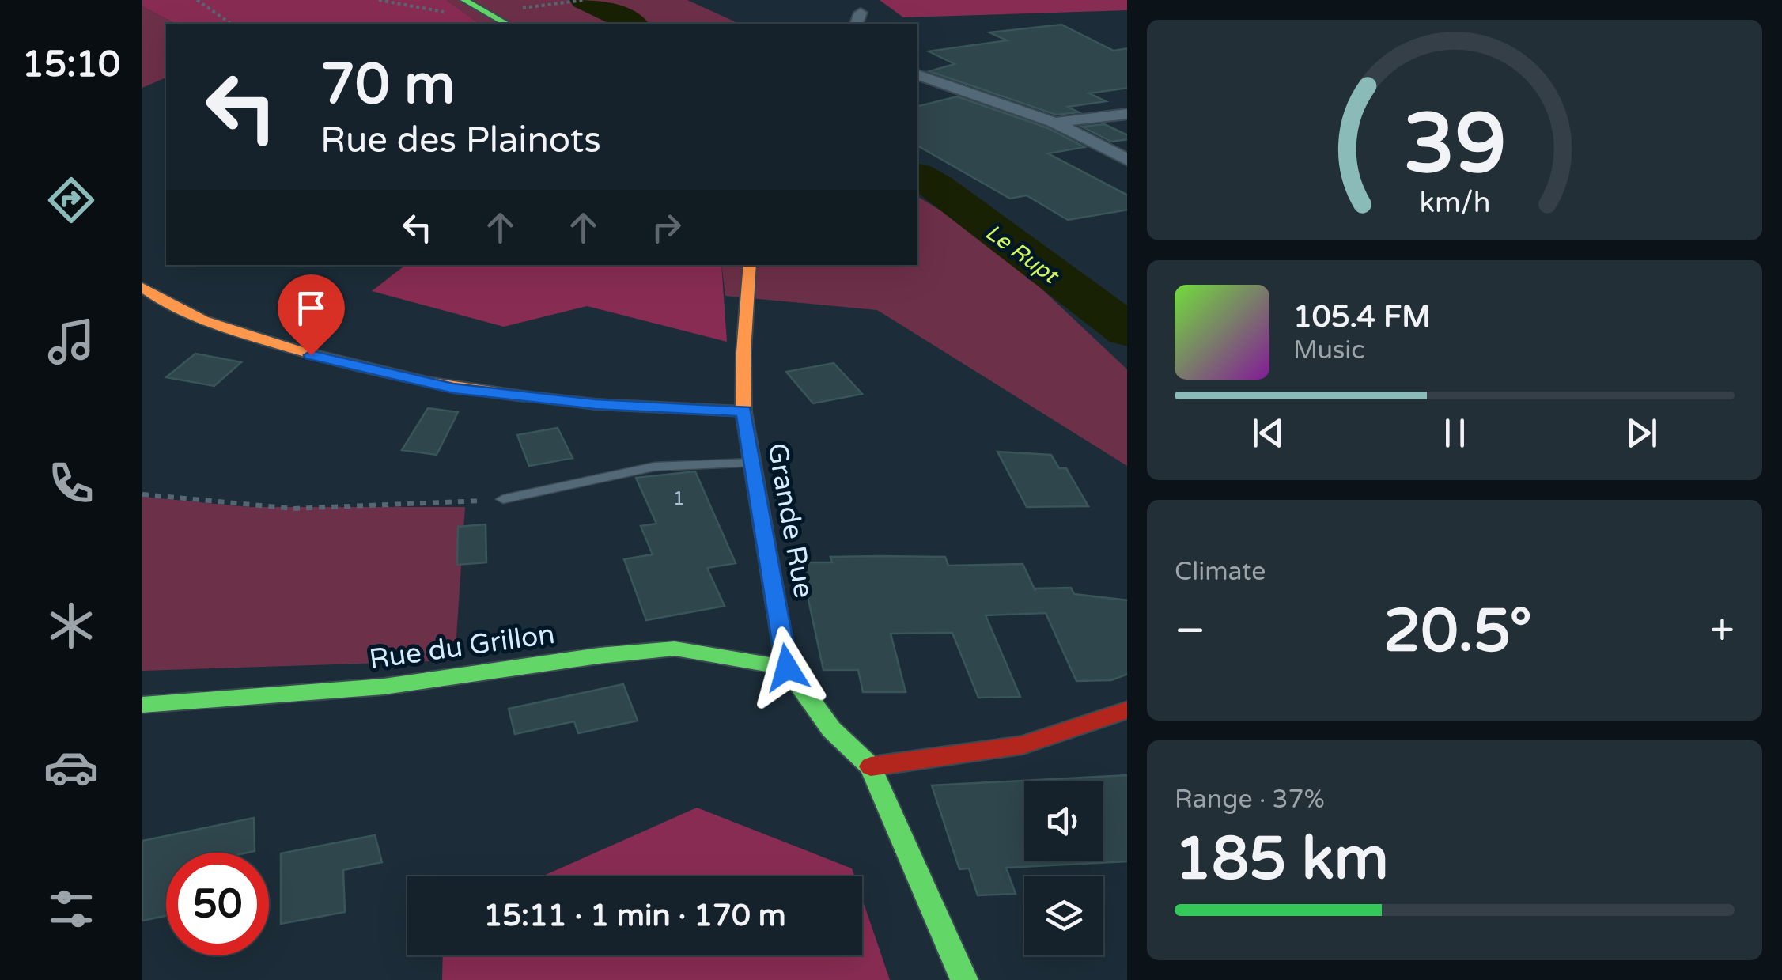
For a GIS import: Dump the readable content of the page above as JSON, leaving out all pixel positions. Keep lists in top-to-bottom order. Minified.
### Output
{"streets":{"street":["Grande Rue","Rue du Grillon"]},"crossings":[["Grande Rue","Rue du Grillon"]],"water":["Le Rupt"],"house_numbers":["1"],"page":{"tabs":"15:10","turn":["70 m","Rue des Plainots"],"song":["105.4 FM","Music"],"tile":["Climate",["Range · 37%","185 km"]],"heat":["−","20.5°","+"],"limit":"50","trip":"15:11 · 1 min · 170 m","gauge":["39","km/h"]}}
